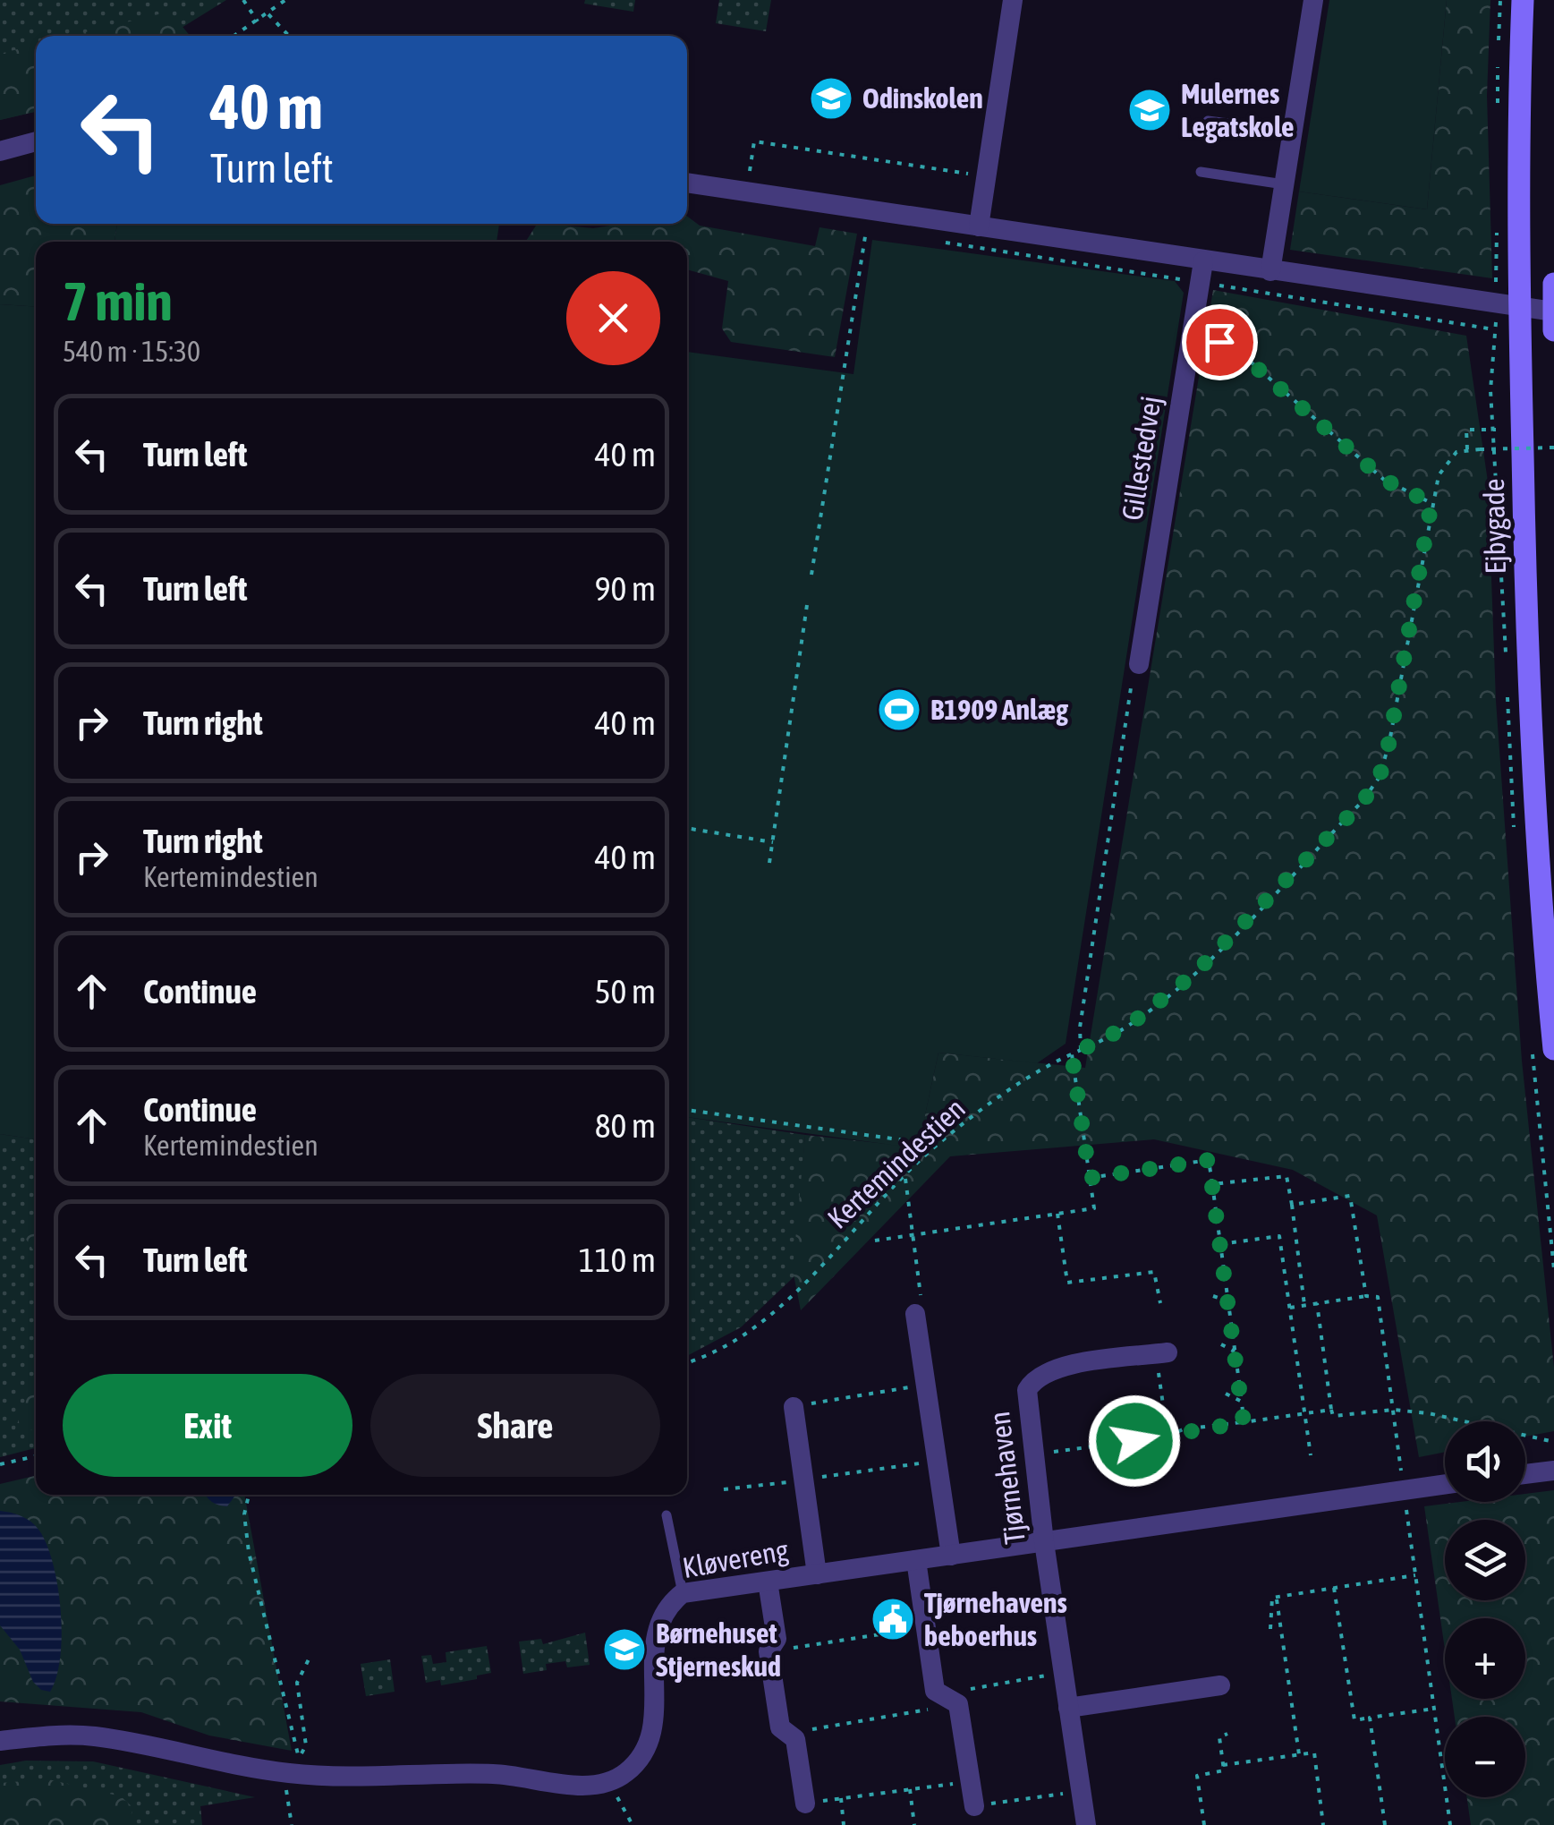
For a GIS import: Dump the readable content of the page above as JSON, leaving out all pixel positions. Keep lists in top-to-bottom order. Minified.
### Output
{"streets":{"main road":["Ejbygade"],"street":["Gillestedvej","Tjørnehaven","Kløvereng"],"path":["Kertemindestien"]},"crossings":[["Tjørnehaven","Kløvereng"]],"places":{"school or university":["Odinskolen","Mulernes Legatskole","Børnehuset Stjerneskud"],"sports":["B1909 Anlæg"],"public building":["Tjørnehavens beboerhus"]},"page":{"turn":["40 m","Turn left"],"heading":["7 min","540 m · 15:30"],"list":[{"name":"Turn left","value":"40 m"},{"name":"Turn left","value":"90 m"},{"name":"Turn right","value":"40 m"},{"name":"Turn right","note":"Kertemindestien","value":"40 m"},{"name":"Continue","value":"50 m"},{"name":"Continue","note":"Kertemindestien","value":"80 m"},{"name":"Turn left","value":"110 m"}],"buttons":["Exit","Share"],"map_buttons":["+","−"]}}
